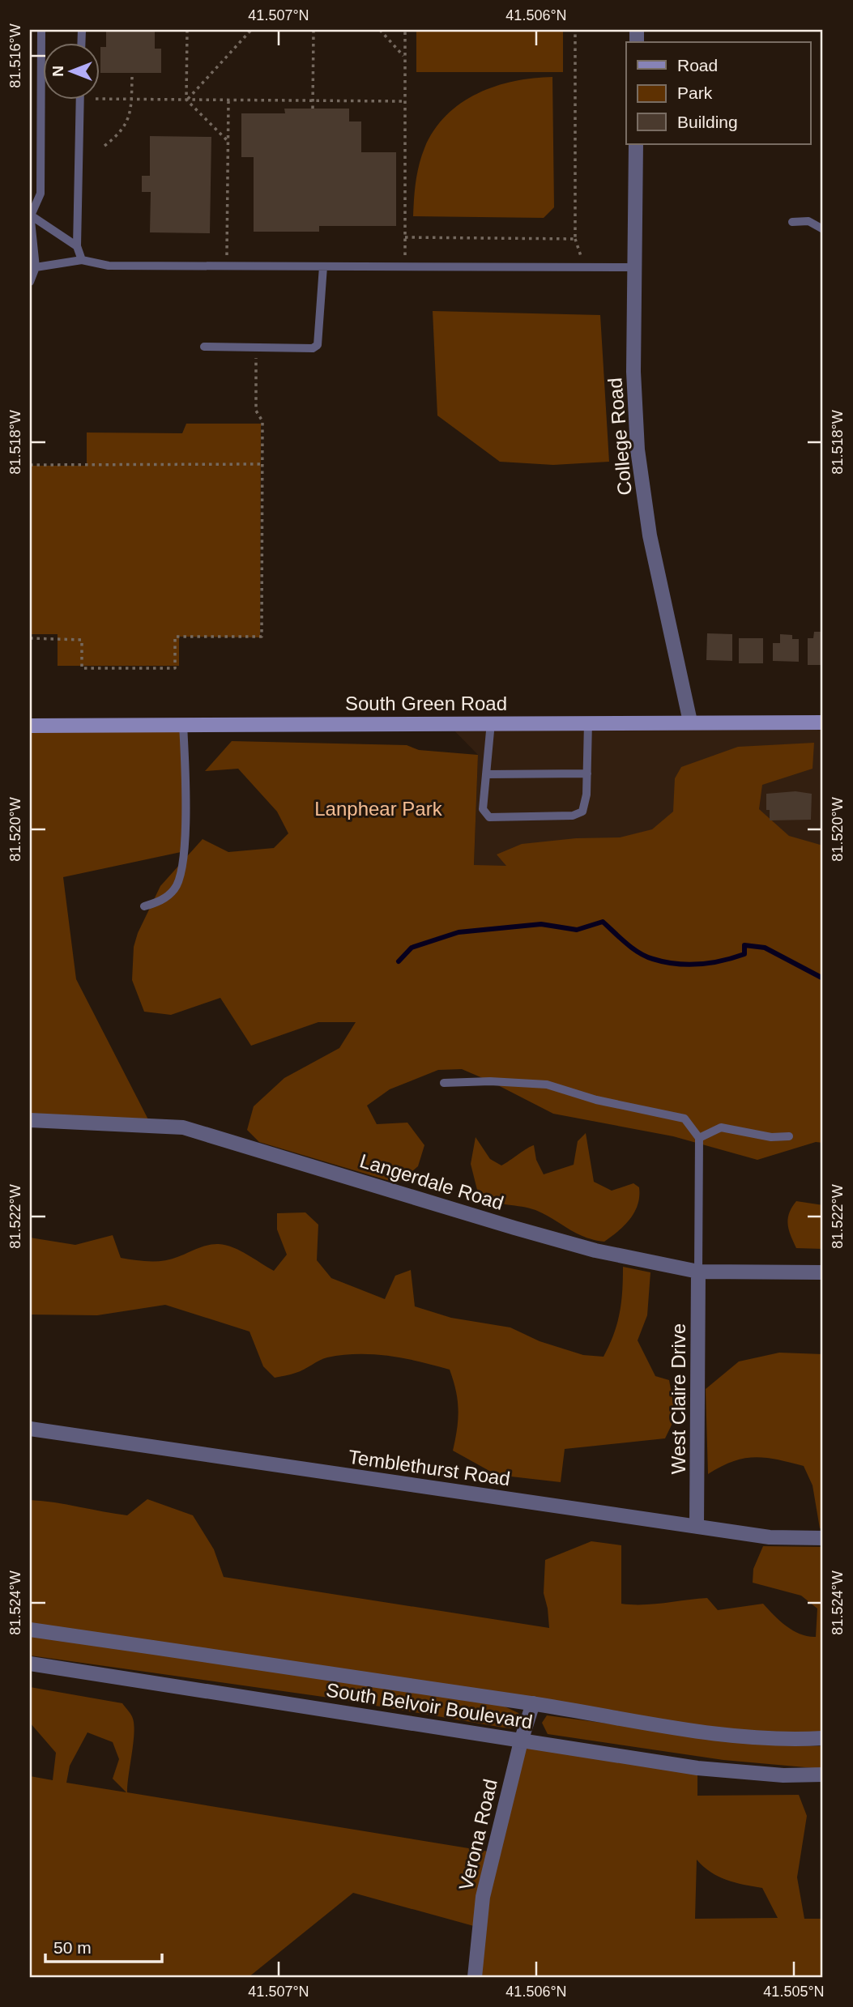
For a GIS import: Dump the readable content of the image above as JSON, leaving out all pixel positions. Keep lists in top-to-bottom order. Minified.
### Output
{"streets":{"main road":["South Green Road"],"street":["College Road","Langerdale Road","West Claire Drive","Temblethurst Road","South Belvoir Boulevard","Verona Road"]},"crossings":[["College Road","South Green Road"],["Langerdale Road","West Claire Drive"],["West Claire Drive","Temblethurst Road"],["South Belvoir Boulevard","Verona Road"]],"parks":["Lanphear Park"],"legend":["Road","Park","Building"],"scale_bar":"50 m","north":"left","coordinates":["41.507°N","41.506°N","81.516°W","81.518°W","81.520°W","81.522°W","81.524°W","41.505°N"]}
